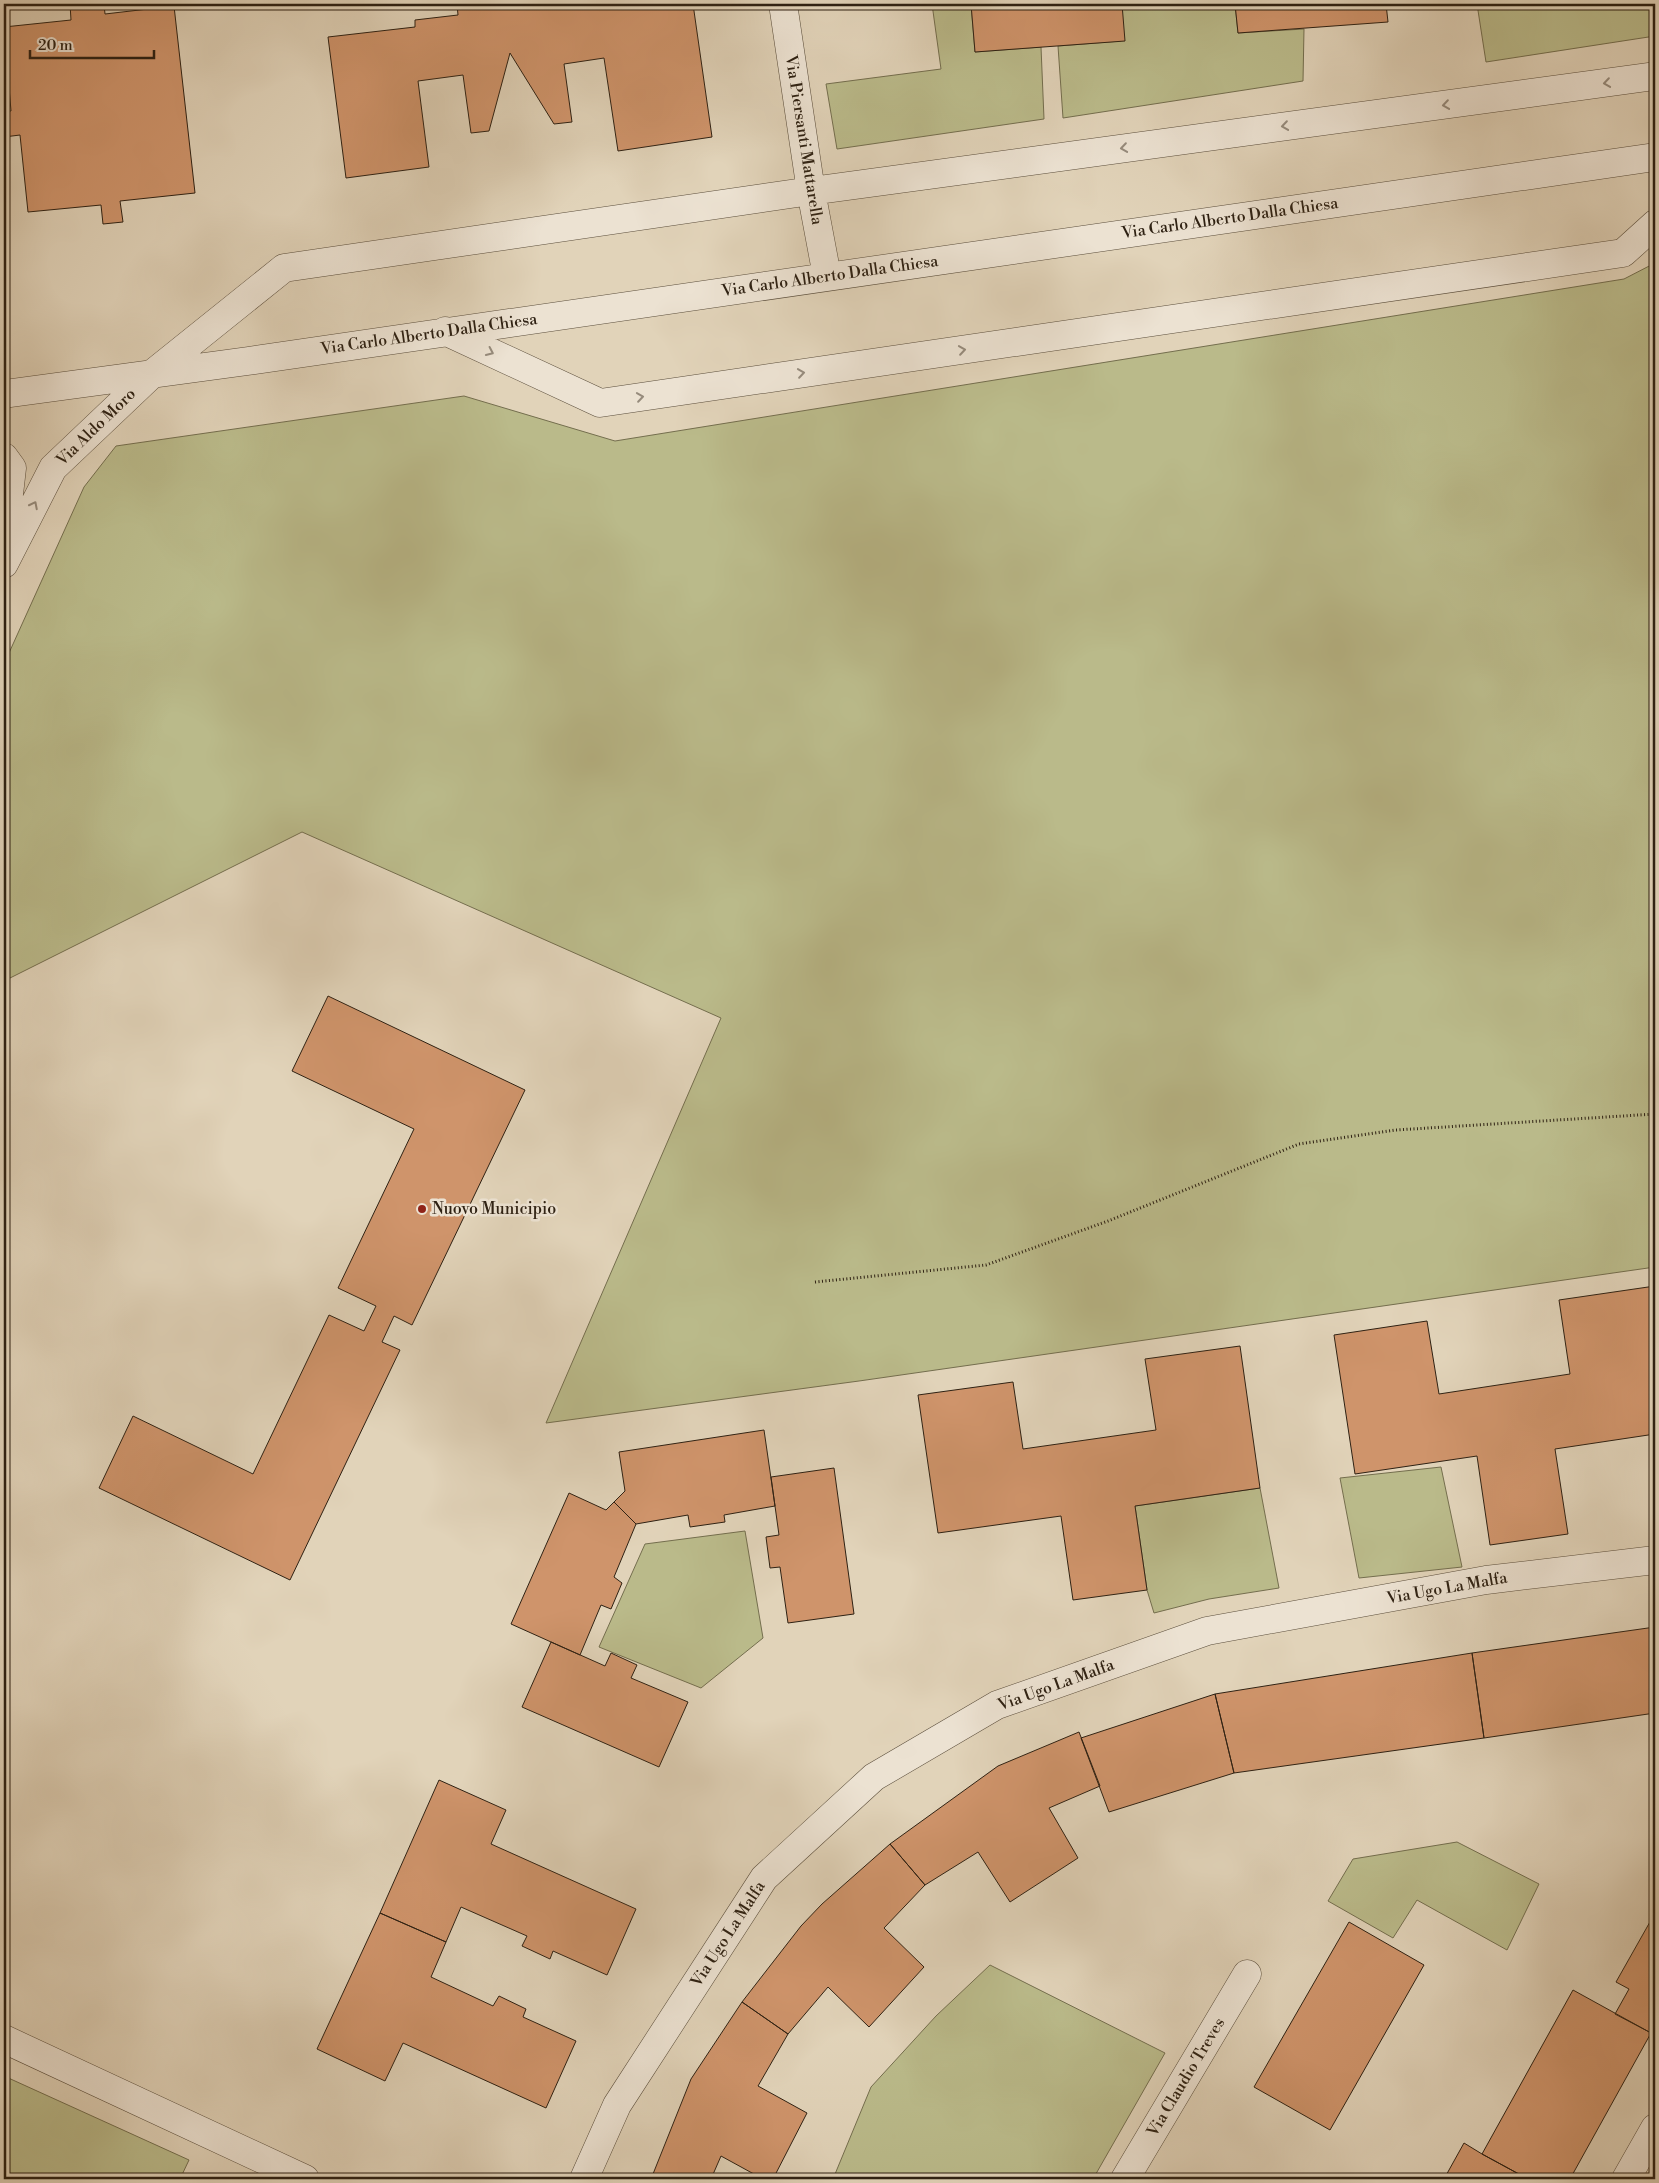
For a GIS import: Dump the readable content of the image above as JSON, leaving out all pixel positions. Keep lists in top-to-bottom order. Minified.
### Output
{"streets":{"street":["Via Piersanti Mattarella","Via Carlo Alberto Dalla Chiesa","Via Aldo Moro","Via Ugo La Malfa","Via Claudio Treves"]},"crossings":[["Via Piersanti Mattarella","Via Carlo Alberto Dalla Chiesa"],["Via Piersanti Mattarella","Via Aldo Moro"],["Via Carlo Alberto Dalla Chiesa","Via Aldo Moro"]],"places":["Nuovo Municipio"],"scale_bar":"20 m"}
